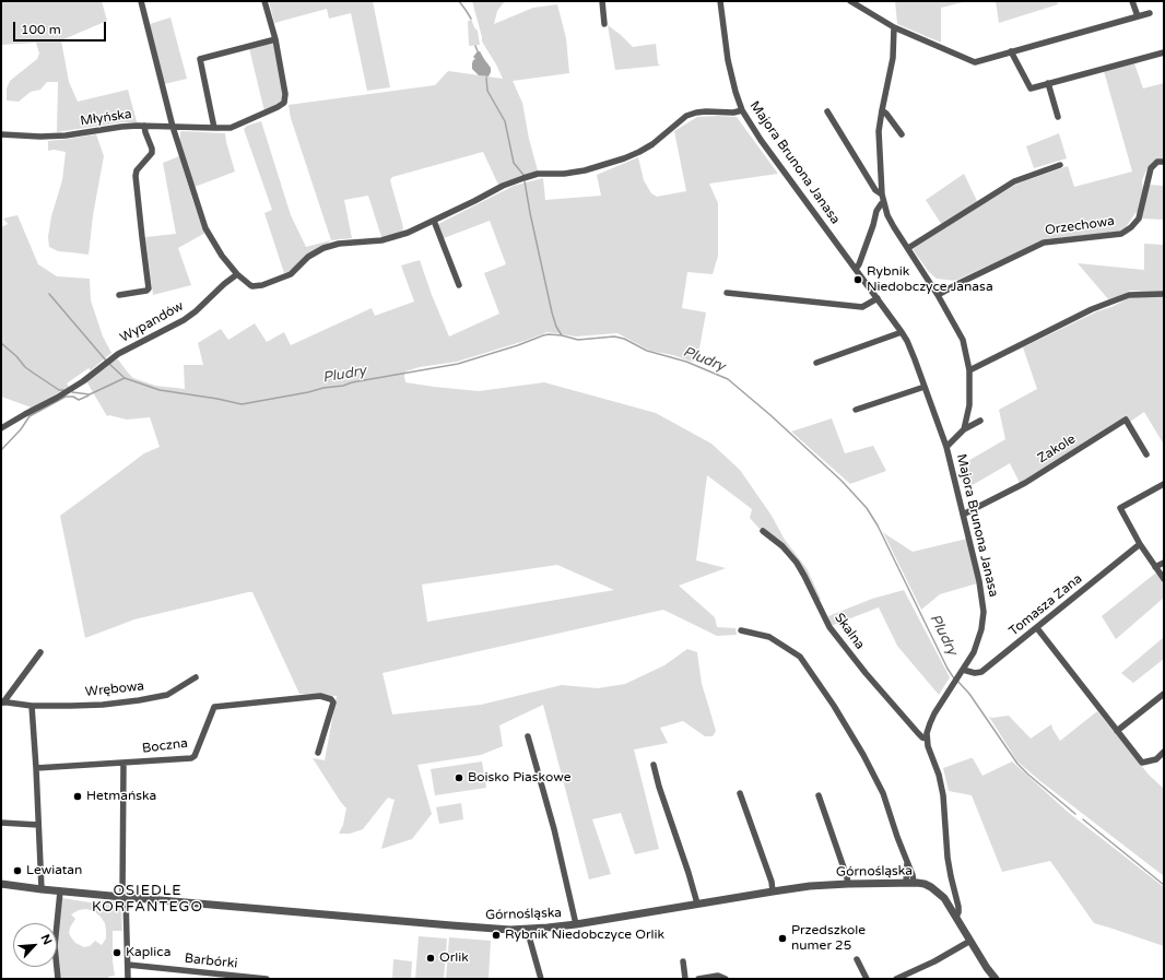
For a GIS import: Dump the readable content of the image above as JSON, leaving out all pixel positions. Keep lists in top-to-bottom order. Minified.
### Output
{"streets":{"street":["Młyńska","Majora Brunona Janasa","Orzechowa","Wypandów","Zakole","Tomasza Zana","Skalna","Wrębowa","Boczna","Górnośląska","Barbórki"]},"crossings":[["Majora Brunona Janasa","Zakole"],["Majora Brunona Janasa","Tomasza Zana"],["Majora Brunona Janasa","Skalna"],["Majora Brunona Janasa","Górnośląska"]],"districts":["OSIEDLE KORFANTEGO"],"water":["Pludry"],"places":["Rybnik Niedobczyce Janasa","Boisko Piaskowe","Hetmańska","Lewiatan","Rybnik Niedobczyce Orlik","Przedszkole numer 25","Kaplica","Orlik"],"scale_bar":"100 m","north":"top right"}
